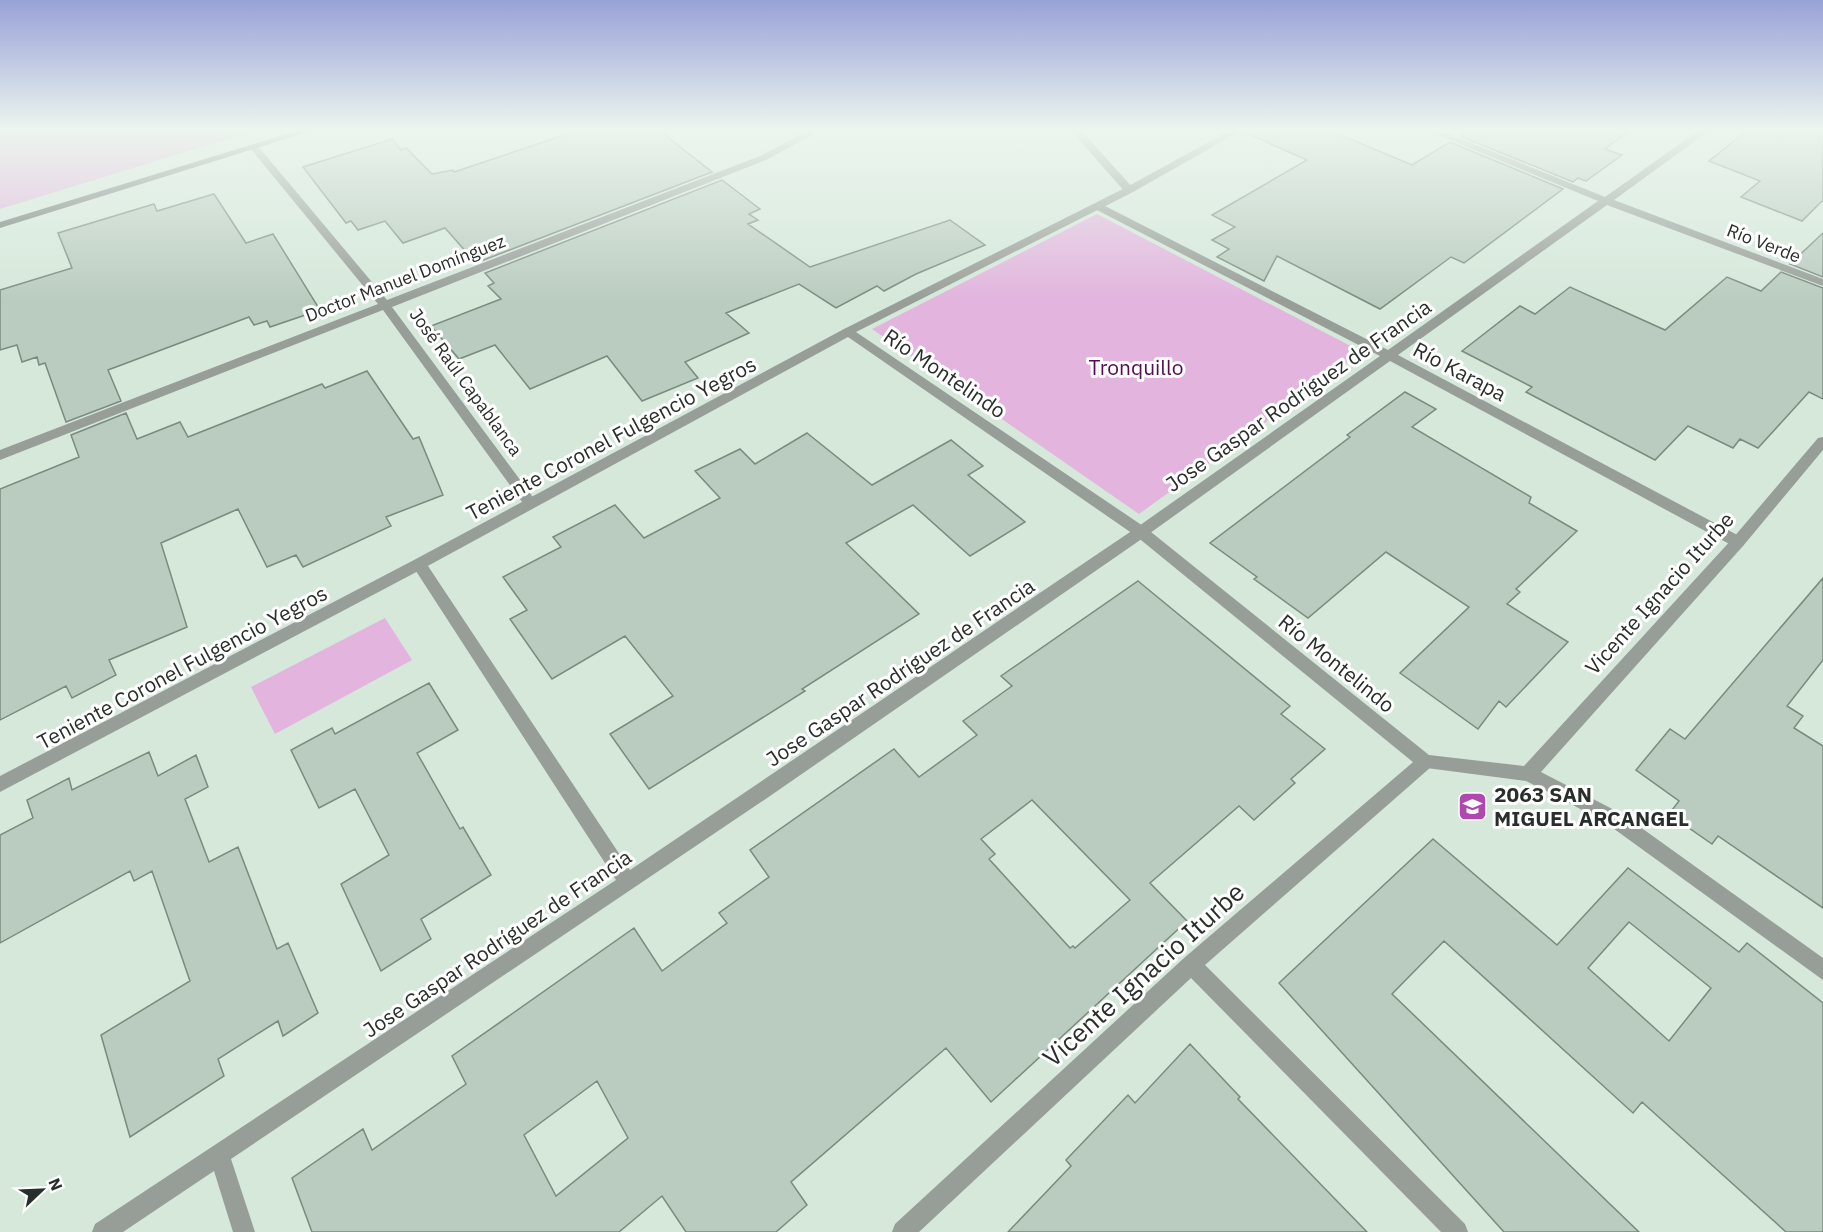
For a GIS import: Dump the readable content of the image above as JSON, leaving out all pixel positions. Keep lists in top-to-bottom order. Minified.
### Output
{"streets":{"street":["Río Verde","Doctor Manuel Domínguez","Río Karapa","Río Montelindo","José Raúl Capablanca","Jose Gaspar Rodríguez de Francia","Teniente Coronel Fulgencio Yegros","Vicente Ignacio Iturbe"]},"crossings":[["Río Verde","Jose Gaspar Rodríguez de Francia"],["Doctor Manuel Domínguez","José Raúl Capablanca"],["Río Karapa","Jose Gaspar Rodríguez de Francia"],["Río Karapa","Teniente Coronel Fulgencio Yegros"],["Río Karapa","Vicente Ignacio Iturbe"],["Río Montelindo","Jose Gaspar Rodríguez de Francia"],["Río Montelindo","Teniente Coronel Fulgencio Yegros"],["Río Montelindo","Vicente Ignacio Iturbe"],["José Raúl Capablanca","Teniente Coronel Fulgencio Yegros"]],"parks":["Tronquillo"],"places":{"school or university":["2063 SAN MIGUEL ARCANGEL"]},"north":"top right"}
